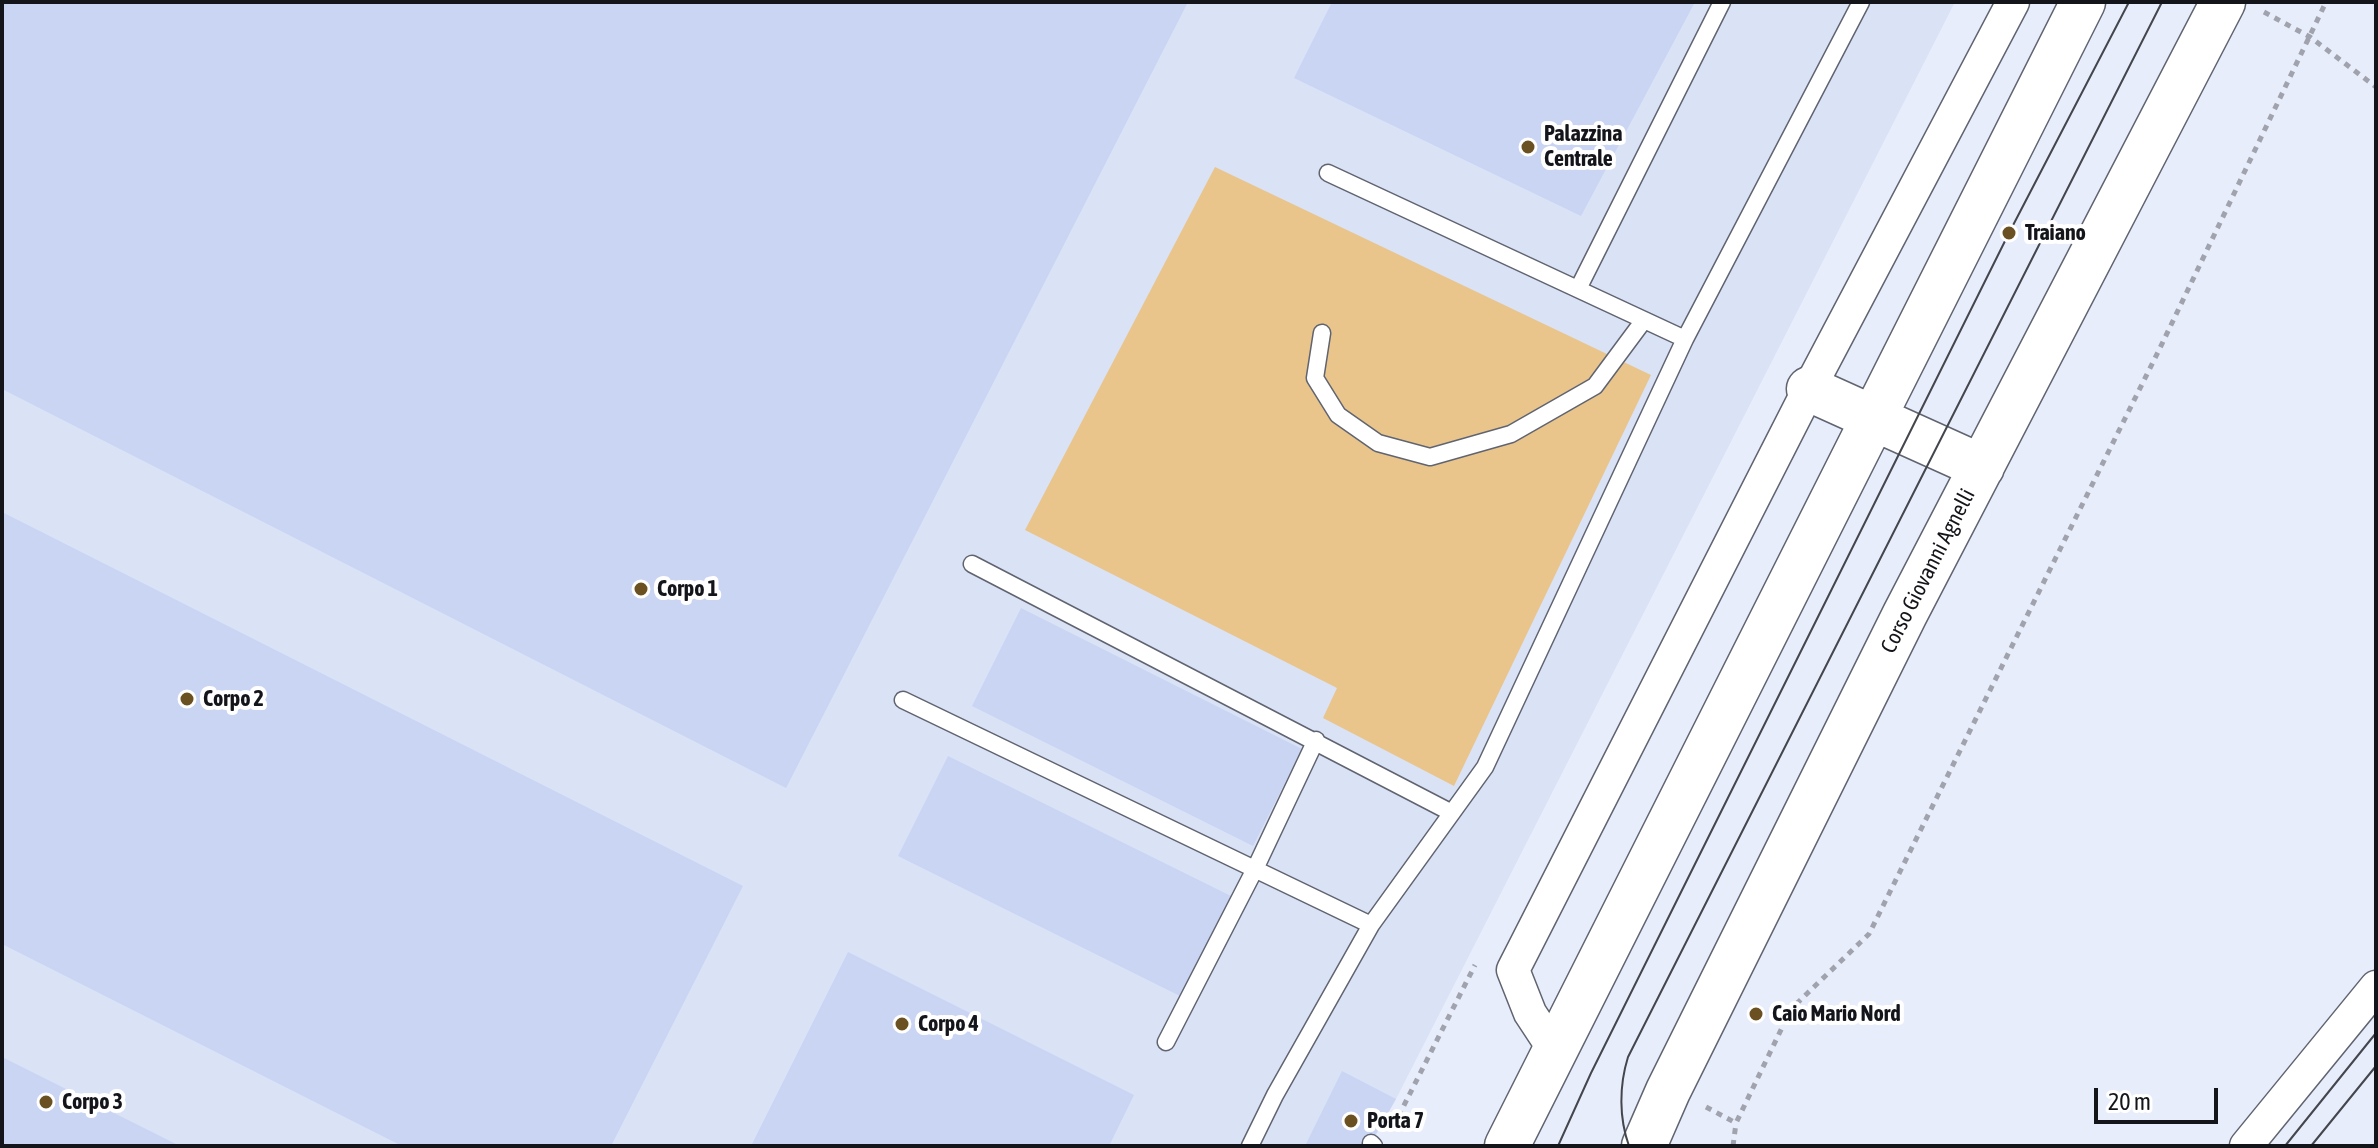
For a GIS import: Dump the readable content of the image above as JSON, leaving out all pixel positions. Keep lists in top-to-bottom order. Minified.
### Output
{"streets":{"main road":["Corso Giovanni Agnelli"]},"places":["Palazzina Centrale","Traiano","Corpo 1","Corpo 2","Caio Mario Nord","Corpo 4","Corpo 3","Porta 7"],"scale_bar":"20 m"}
